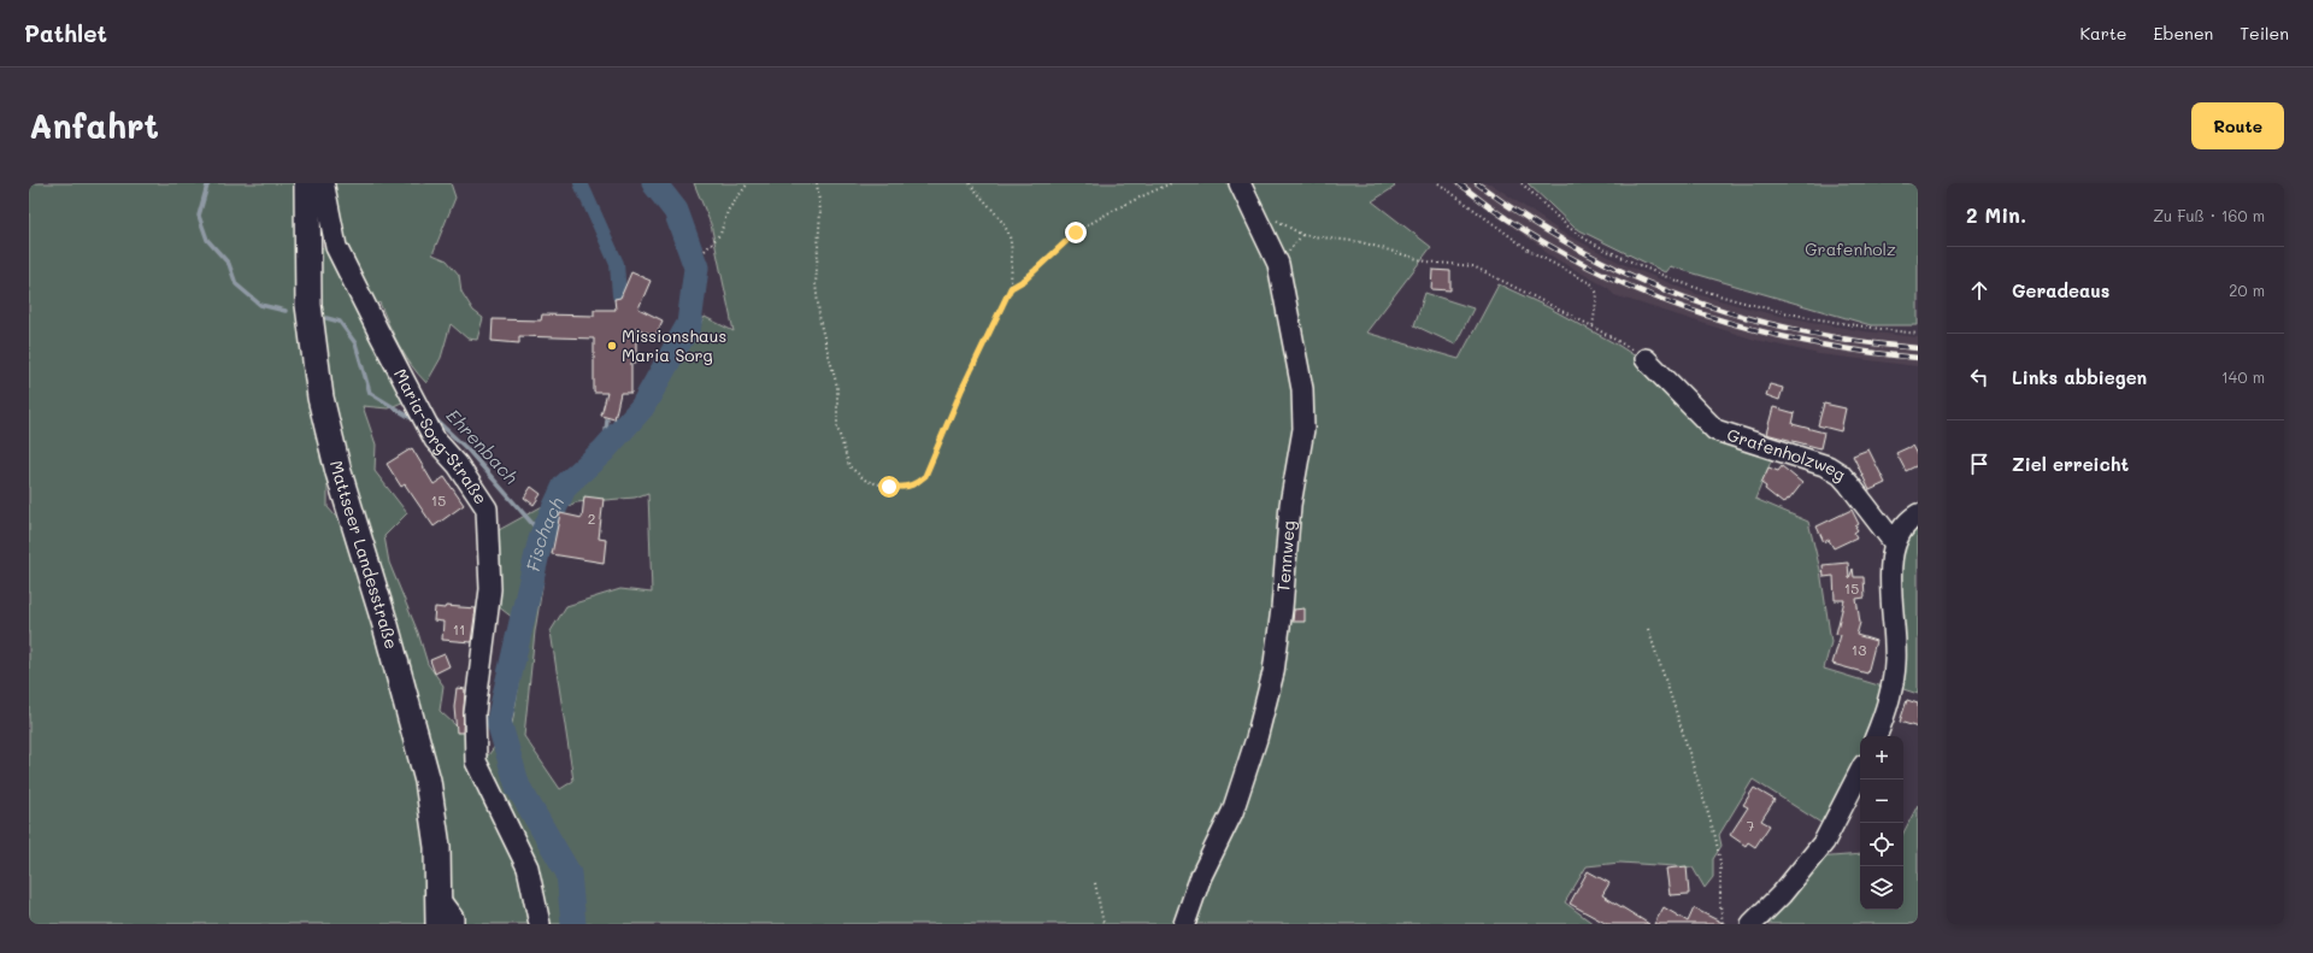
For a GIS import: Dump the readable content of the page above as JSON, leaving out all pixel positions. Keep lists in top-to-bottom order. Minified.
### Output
{"streets":{"main road":["Mattseer Landesstraße"],"street":["Maria-Sorg-Straße","Grafenholzweg","Tennweg"]},"water":["Ehrenbach","Fischach"],"parks":["Grafenholz"],"places":["Missionshaus Maria Sorg"],"house_numbers":["15","2","15","11","13","7"],"page":{"header":"Pathlet","nav":["Karte","Ebenen","Teilen"],"buttons":"Route","title":"Anfahrt","heading":["2 Min.","Zu Fuß · 160 m"],"list":[["Geradeaus","20 m"],["Links abbiegen","140 m"],"Ziel erreicht"],"map_buttons":["+","−"]}}
